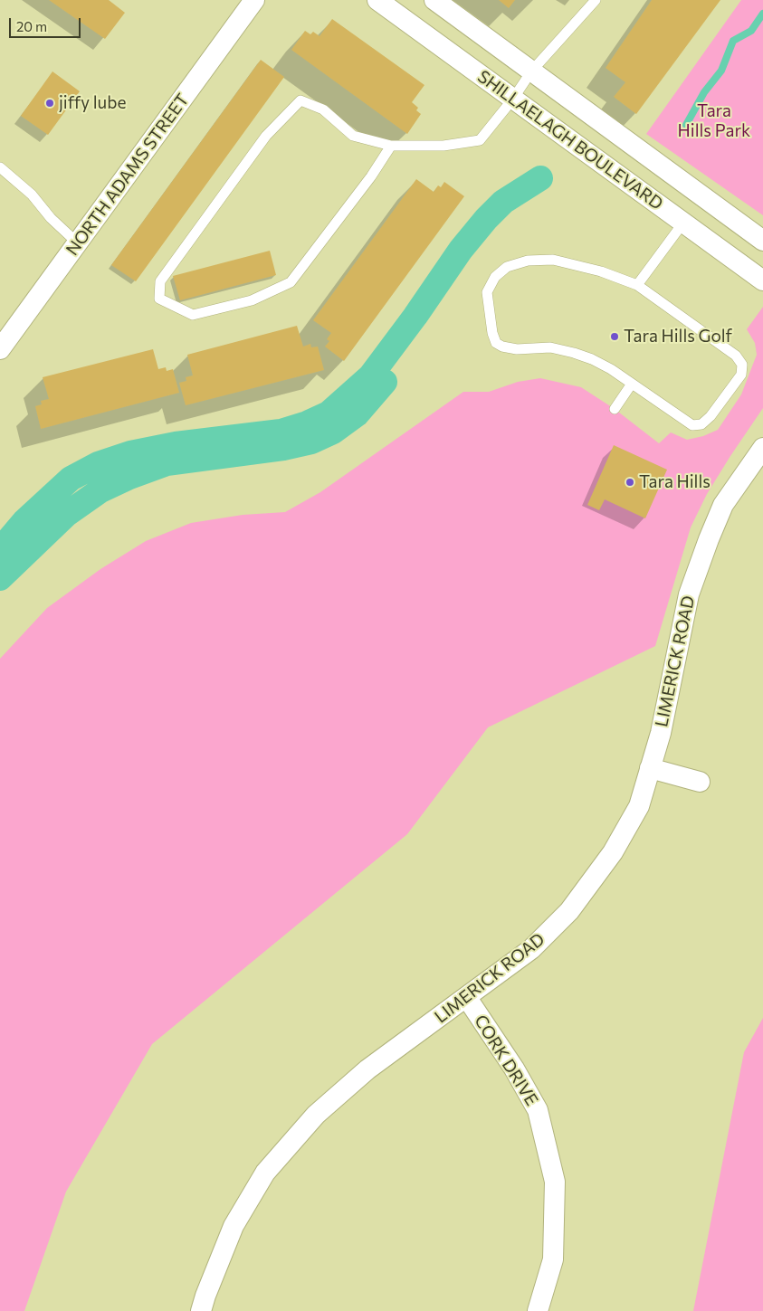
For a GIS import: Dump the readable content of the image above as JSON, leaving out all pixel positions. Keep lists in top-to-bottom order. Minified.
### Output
{"streets":{"street":["SHILLAELAGH BOULEVARD","NORTH ADAMS STREET","LIMERICK ROAD","CORK DRIVE"]},"crossings":[["LIMERICK ROAD","CORK DRIVE"]],"parks":["Tara Hills Park"],"places":["jiffy lube","Tara Hills Golf","Tara Hills"],"scale_bar":"20 m"}
